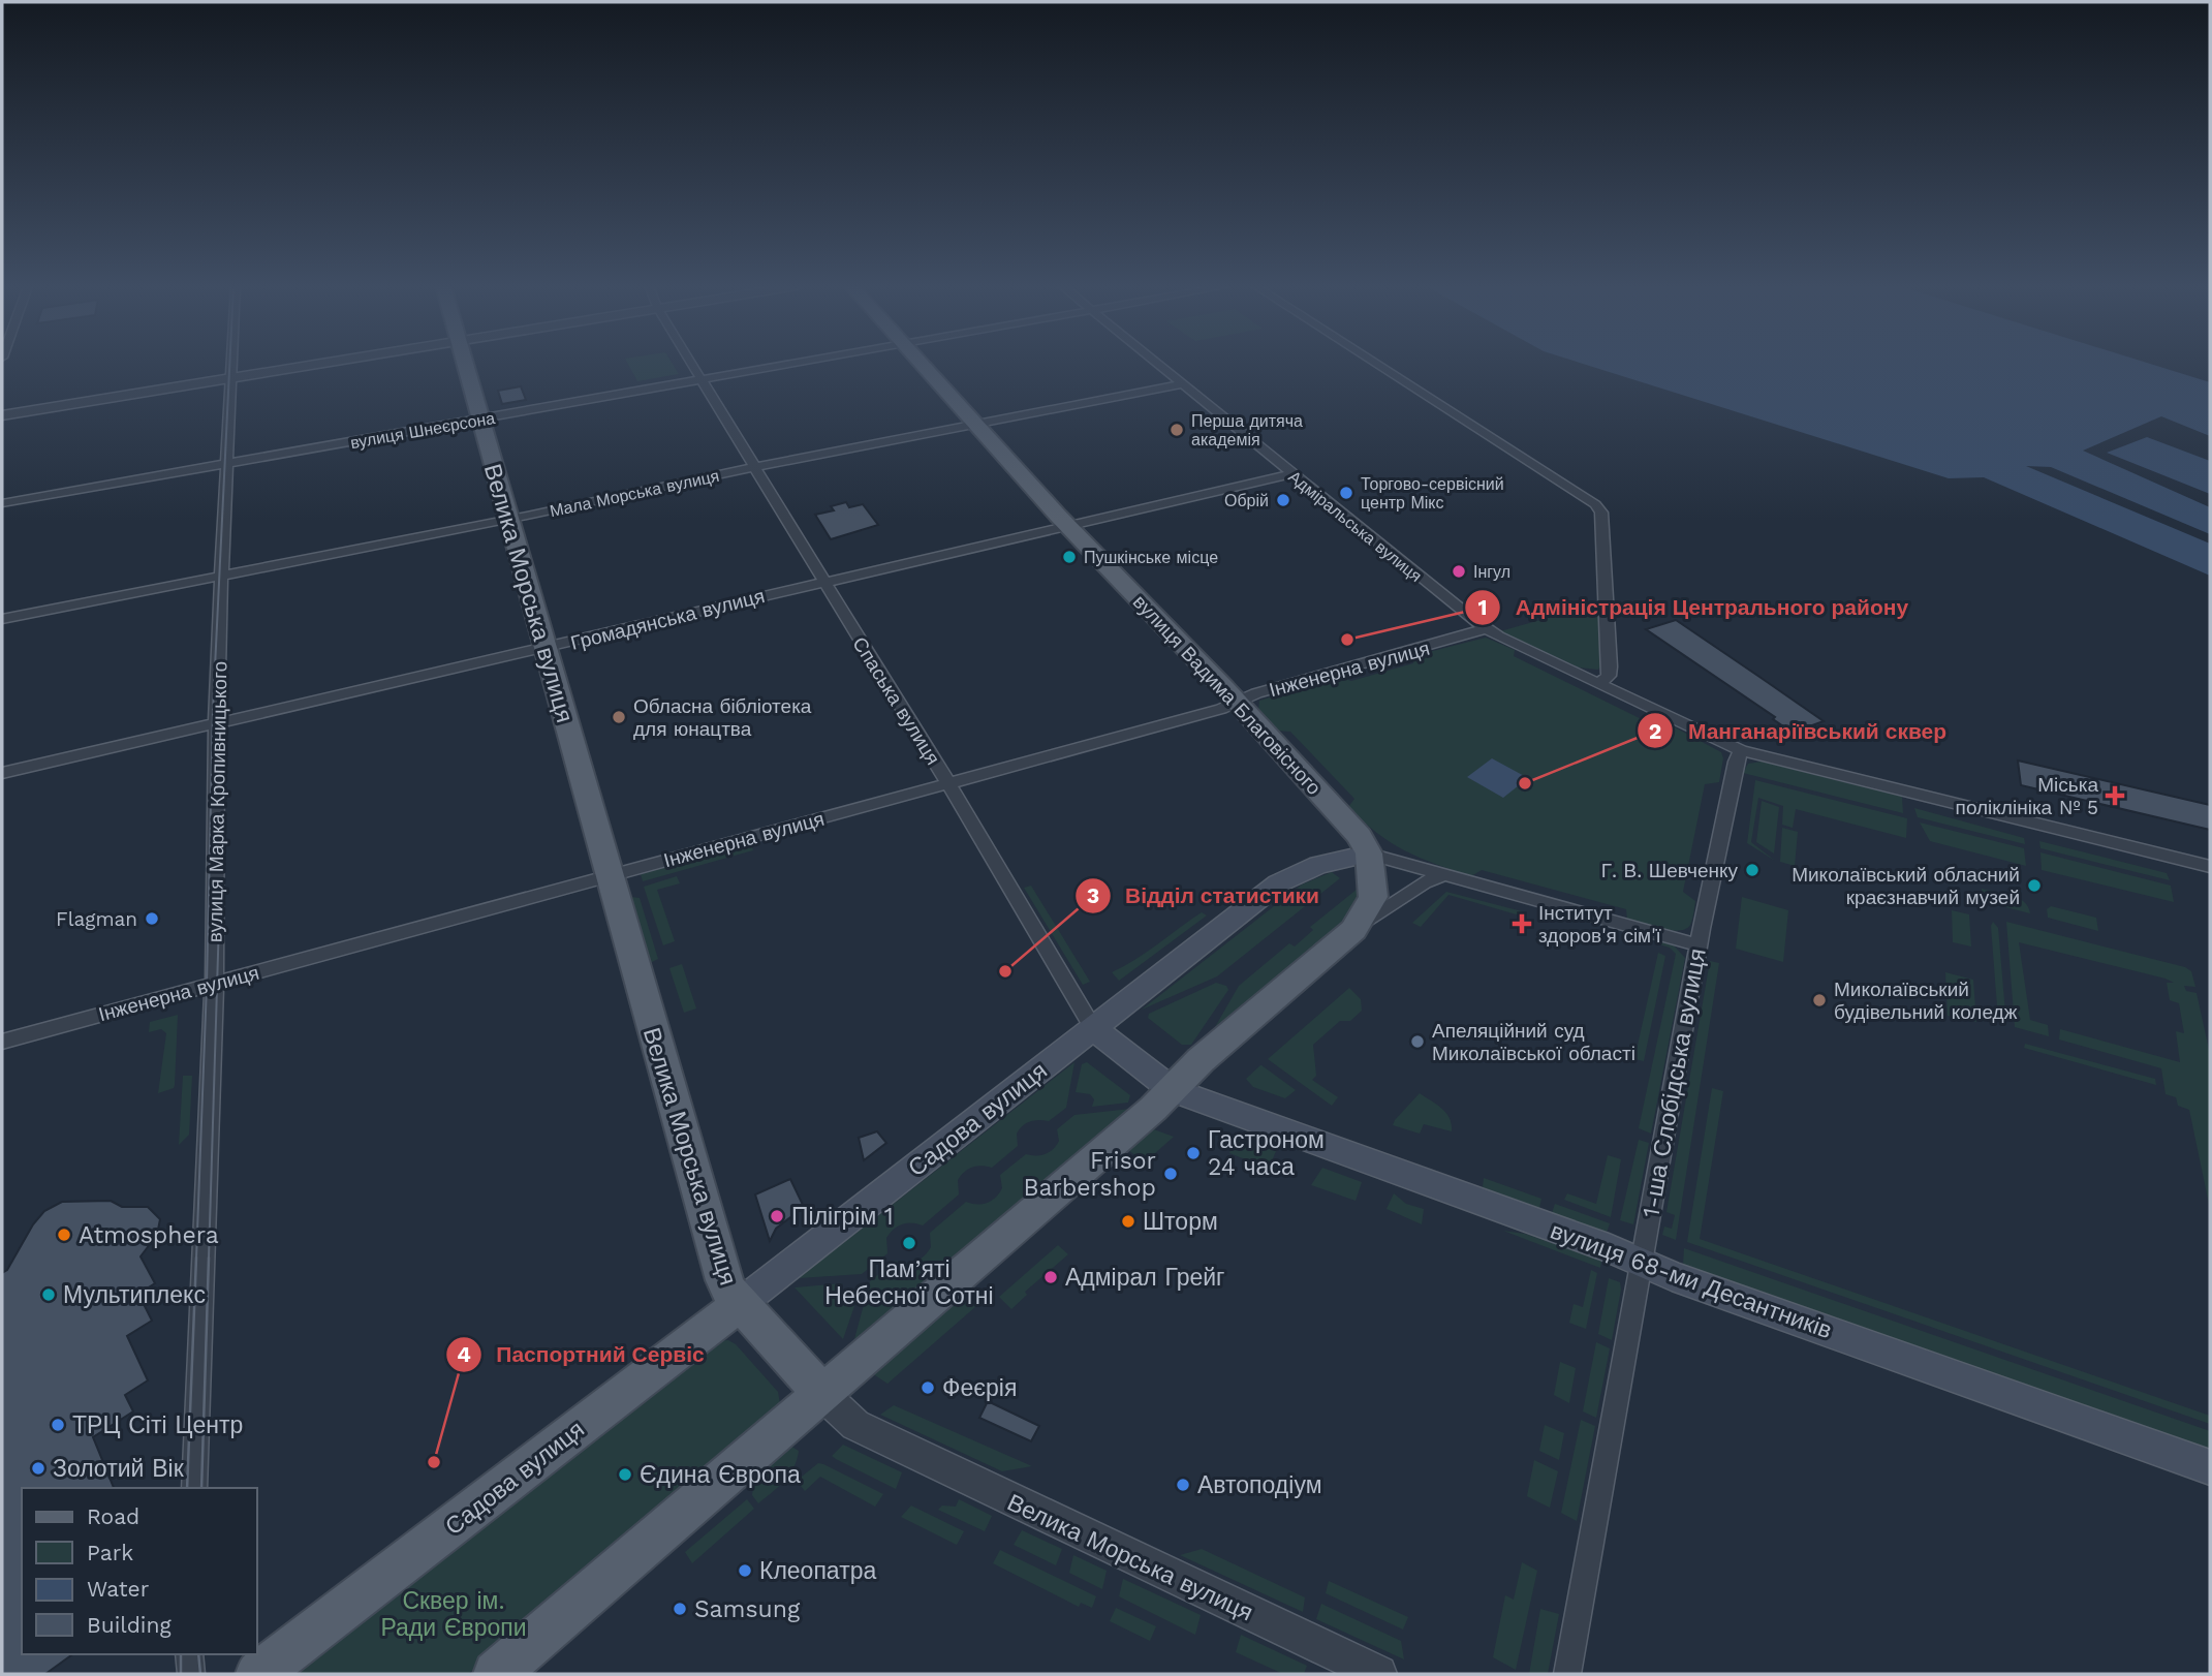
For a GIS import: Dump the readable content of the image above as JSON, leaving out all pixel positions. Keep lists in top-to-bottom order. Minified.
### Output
{"streets":{"main road":["Велика Морська вулиця","вулиця Вадима Благовісного","Спаська вулиця","Садова вулиця","вулиця 68-ми Десантників"],"street":["вулиця Шнеєрсона","Мала Морська вулиця","Адміральська вулиця","Громадянська вулиця","Інженерна вулиця","вулиця Марка Кропивницького","1-ша Слобідська вулиця"]},"crossings":[["вулиця Шнеєрсона","Велика Морська вулиця"],["вулиця Шнеєрсона","Спаська вулиця"],["вулиця Шнеєрсона","вулиця Марка Кропивницького"],["Мала Морська вулиця","Адміральська вулиця"],["Мала Морська вулиця","Велика Морська вулиця"],["Мала Морська вулиця","вулиця Вадима Благовісного"],["Мала Морська вулиця","Спаська вулиця"],["Мала Морська вулиця","вулиця Марка Кропивницького"],["Адміральська вулиця","Громадянська вулиця"],["Адміральська вулиця","Інженерна вулиця"],["Адміральська вулиця","1-ша Слобідська вулиця"],["Велика Морська вулиця","Громадянська вулиця"],["Велика Морська вулиця","Інженерна вулиця"],["Велика Морська вулиця","Садова вулиця"],["Громадянська вулиця","вулиця Вадима Благовісного"],["Громадянська вулиця","Спаська вулиця"],["Громадянська вулиця","вулиця Марка Кропивницького"],["Інженерна вулиця","вулиця Вадима Благовісного"],["Інженерна вулиця","Спаська вулиця"],["Інженерна вулиця","вулиця Марка Кропивницького"],["вулиця Вадима Благовісного","Садова вулиця"],["Спаська вулиця","Садова вулиця"],["Спаська вулиця","вулиця 68-ми Десантників"],["1-ша Слобідська вулиця","вулиця 68-ми Десантників"]],"parks":["Сквер ім. Ради Європи"],"places":{"other":["Перша дитяча академія","Торгово-сервісний центр Мікс","Обрій","Пушкінське місце","Інгул","Адміністрація Центрального району","Обласна бібліотека для юнацтва","Манганаріївський сквер","Г. В. Шевченку","Миколаївський обласний краєзнавчий музей","Flagman","Відділ статистики","Миколаївський будівельний коледж","Апеляційний суд Миколаївської області","Гастроном 24 часа","Frisor Barbershop","Пілігрім 1","Шторм","Atmosphera","Пам’яті Небесної Сотні","Адмірал Грейг","Мультиплекс","Феєрія","ТРЦ Сіті Центр","Паспортний Сервіс","Золотий Вік","Єдина Європа","Автоподіум","Клеопатра","Samsung"],"health":["Міська поліклініка № 5","Інститут здоров'я сім'ї"]},"legend":["Road","Park","Water","Building"]}
